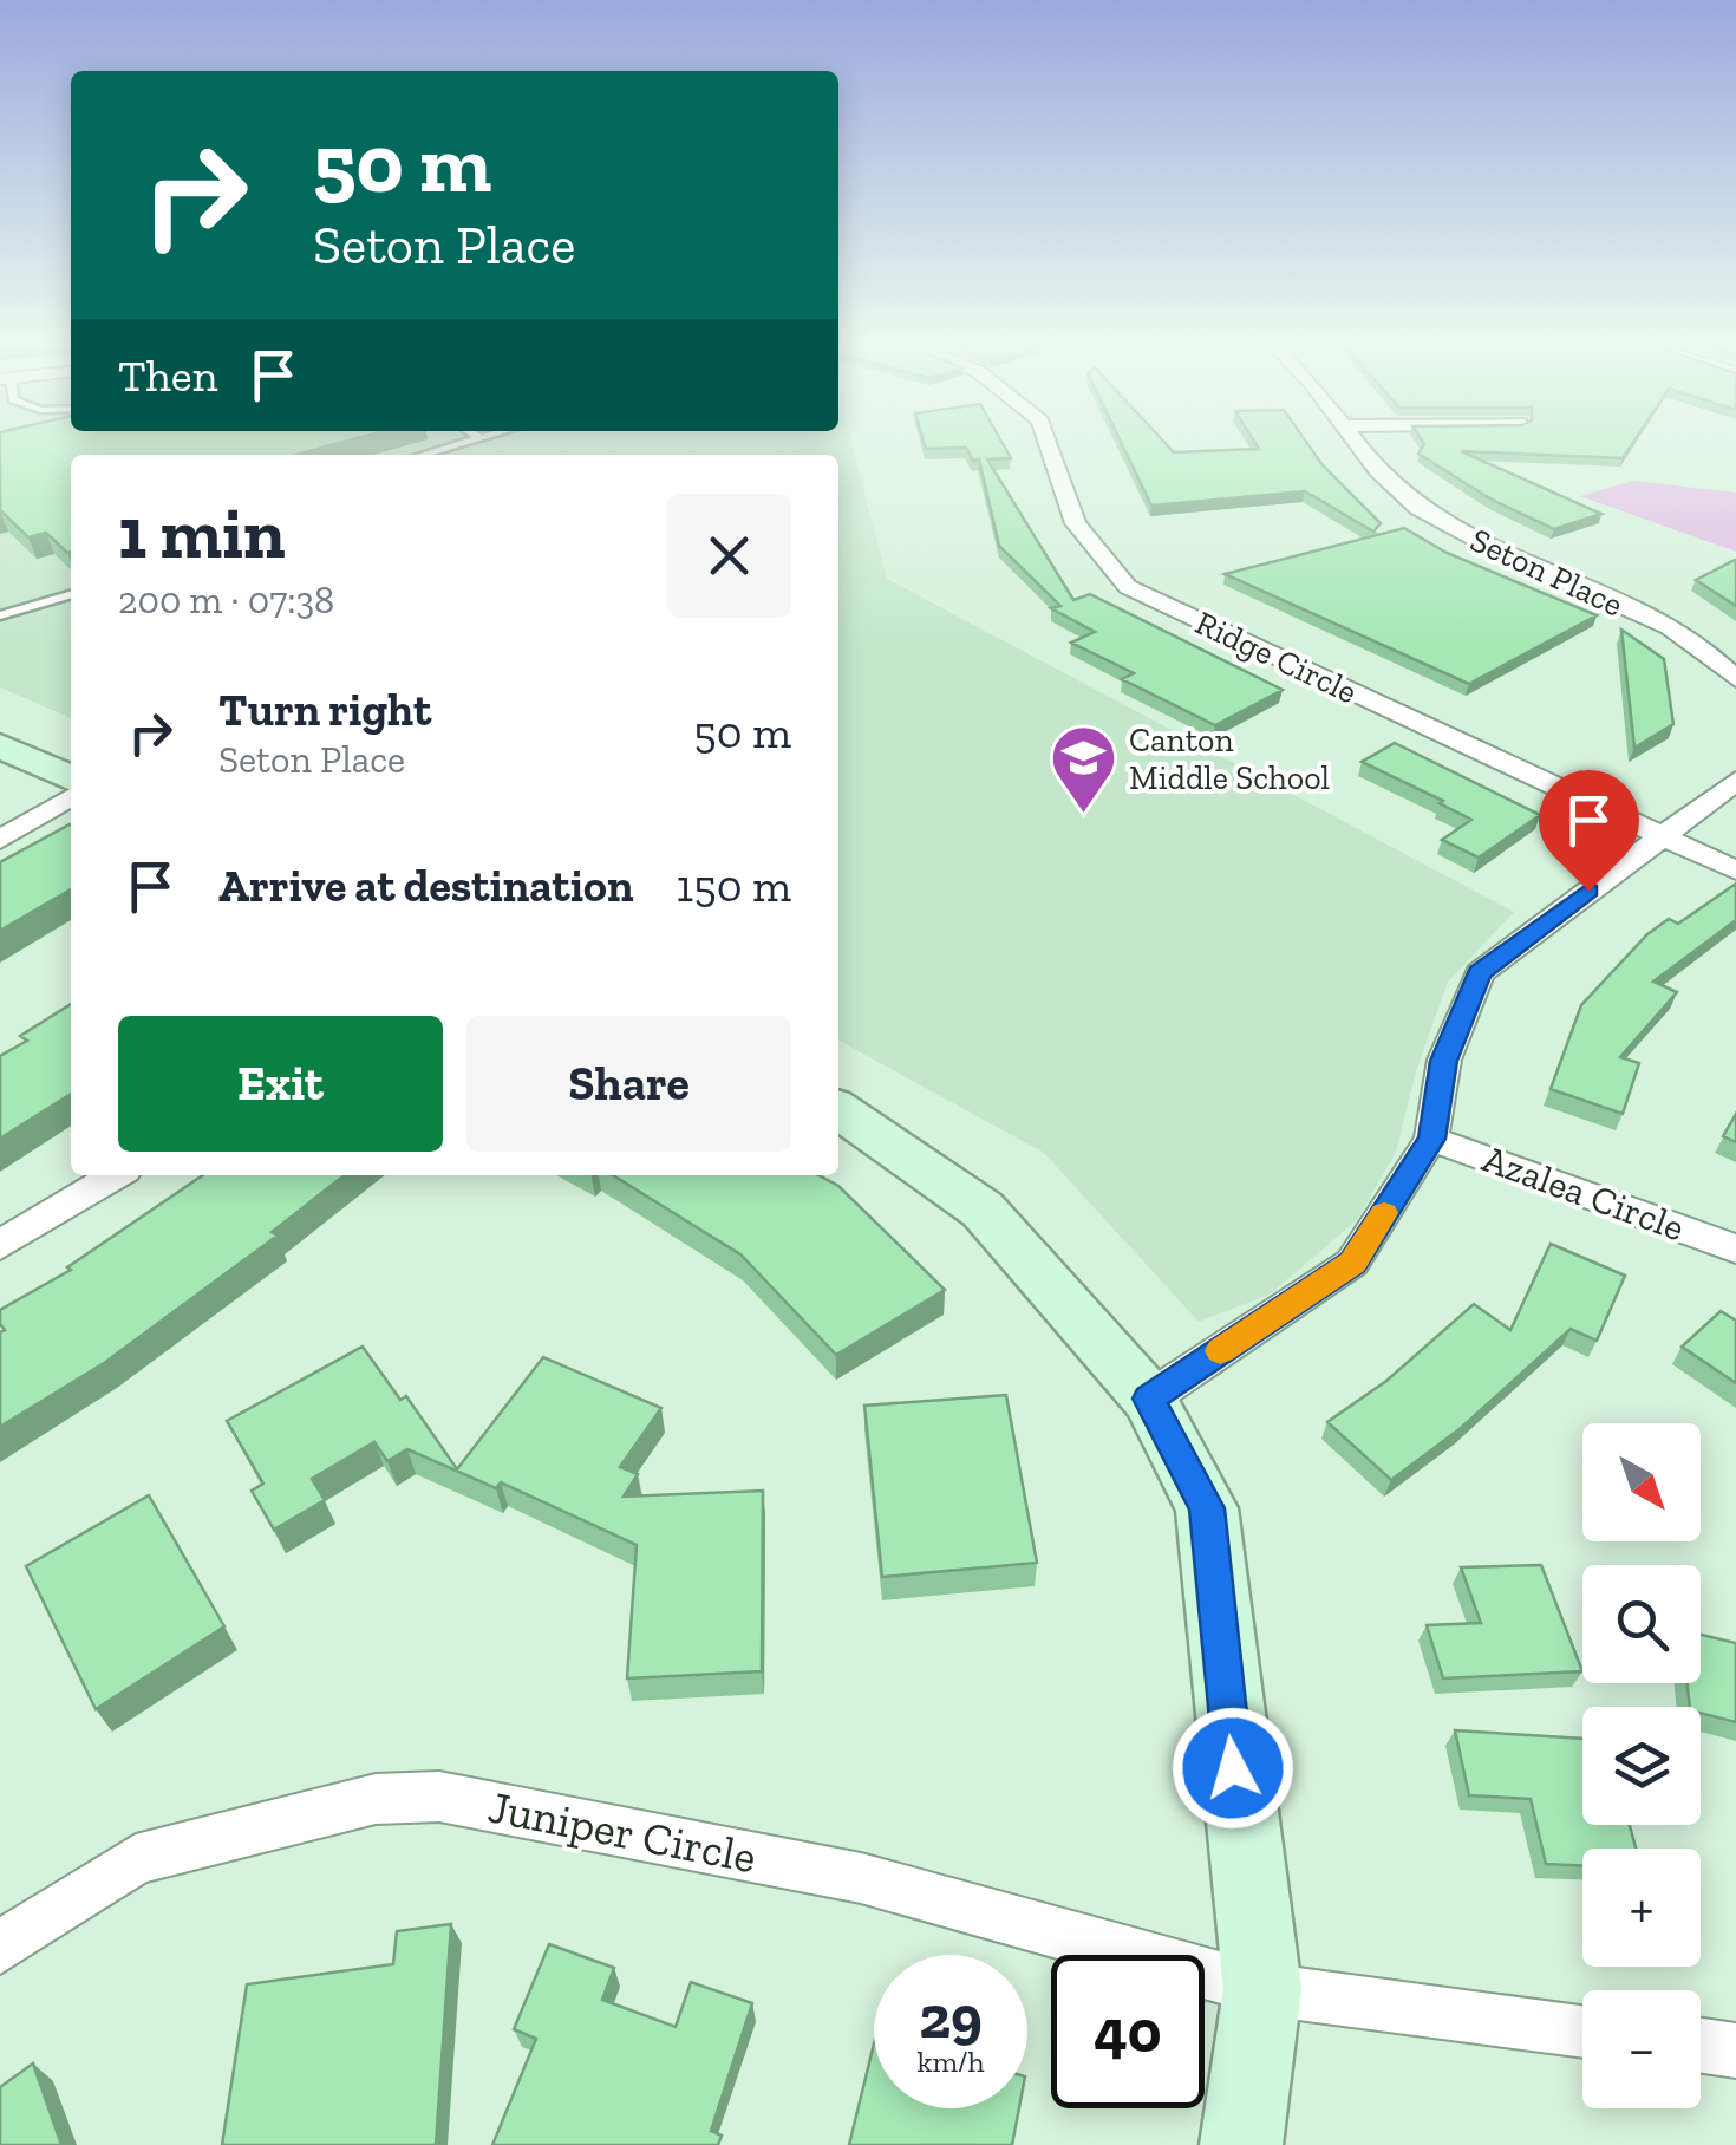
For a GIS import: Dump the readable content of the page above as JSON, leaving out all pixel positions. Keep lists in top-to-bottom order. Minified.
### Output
{"streets":{"street":["Seton Place","Ridge Circle","Azalea Circle","Juniper Circle"]},"places":{"school or university":["Canton Middle School"]},"north":"bottom right","page":{"turn":["50 m","Seton Place"],"then":"Then","heading":["1 min","200 m · 07:38"],"list":[{"name":"Turn right","note":"Seton Place","value":"50 m"},{"name":"Arrive at destination","value":"150 m"}],"buttons":["Exit","Share"],"map_buttons":["+","−"],"speed":"29 km/h","limit":"40"}}
